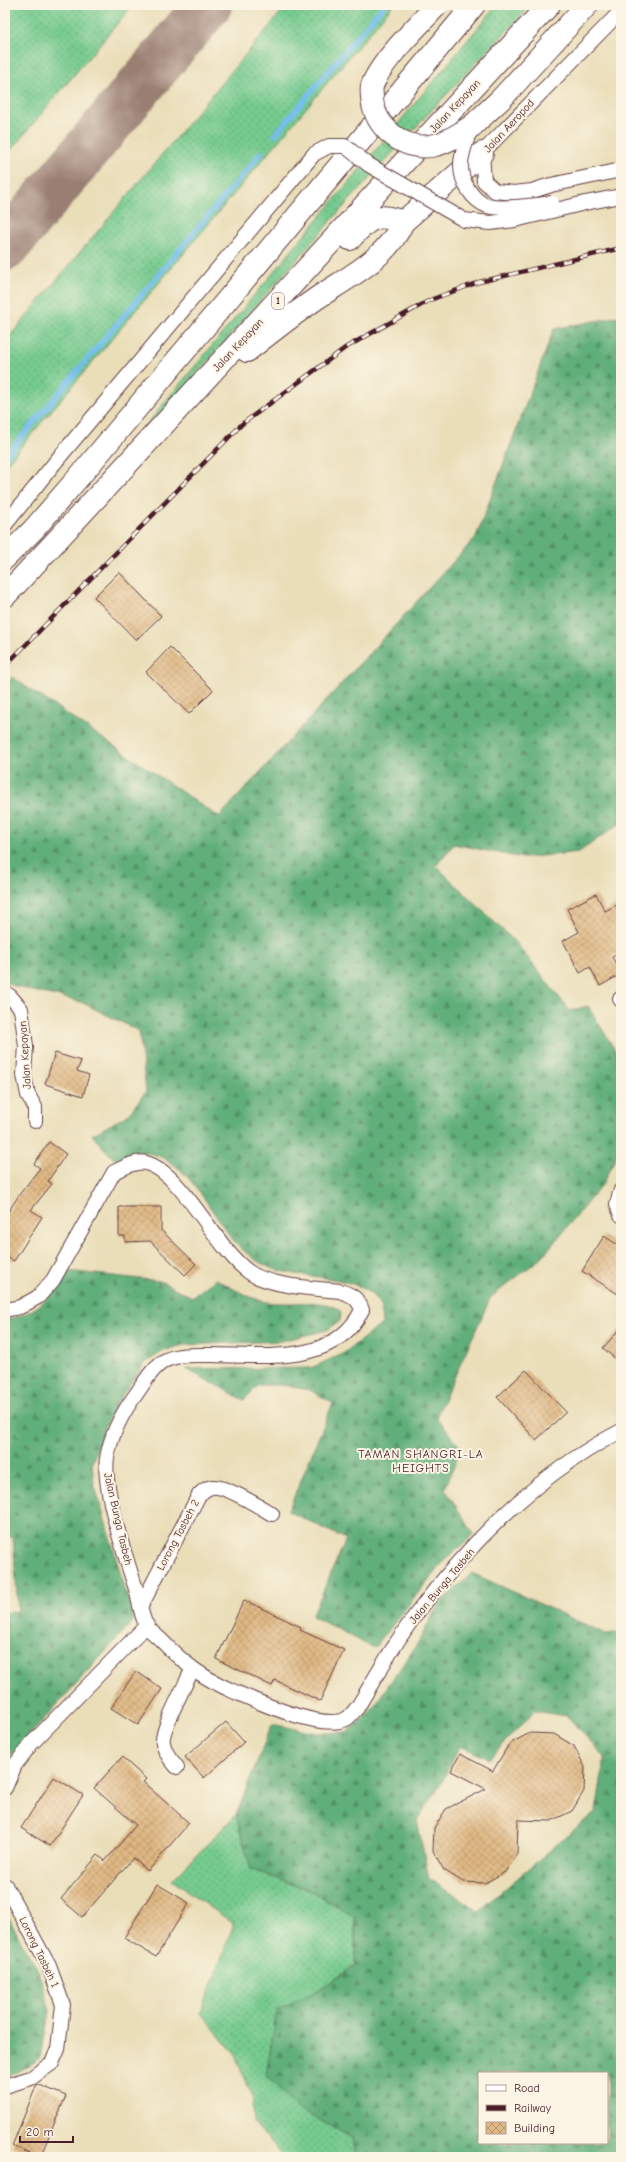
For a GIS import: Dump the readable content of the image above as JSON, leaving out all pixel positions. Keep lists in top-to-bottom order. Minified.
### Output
{"streets":{"highway":["Jalan Kepayan","1"],"street":["Jalan Aeropod","Jalan Bunga Tasbeh","Lorong Tasbeh 2","Lorong Tasbeh 1"]},"crossings":[["Jalan Bunga Tasbeh","Lorong Tasbeh 2"]],"districts":["TAMAN SHANGRI-LA HEIGHTS"],"legend":["Road","Railway","Building"],"scale_bar":"20 m"}
